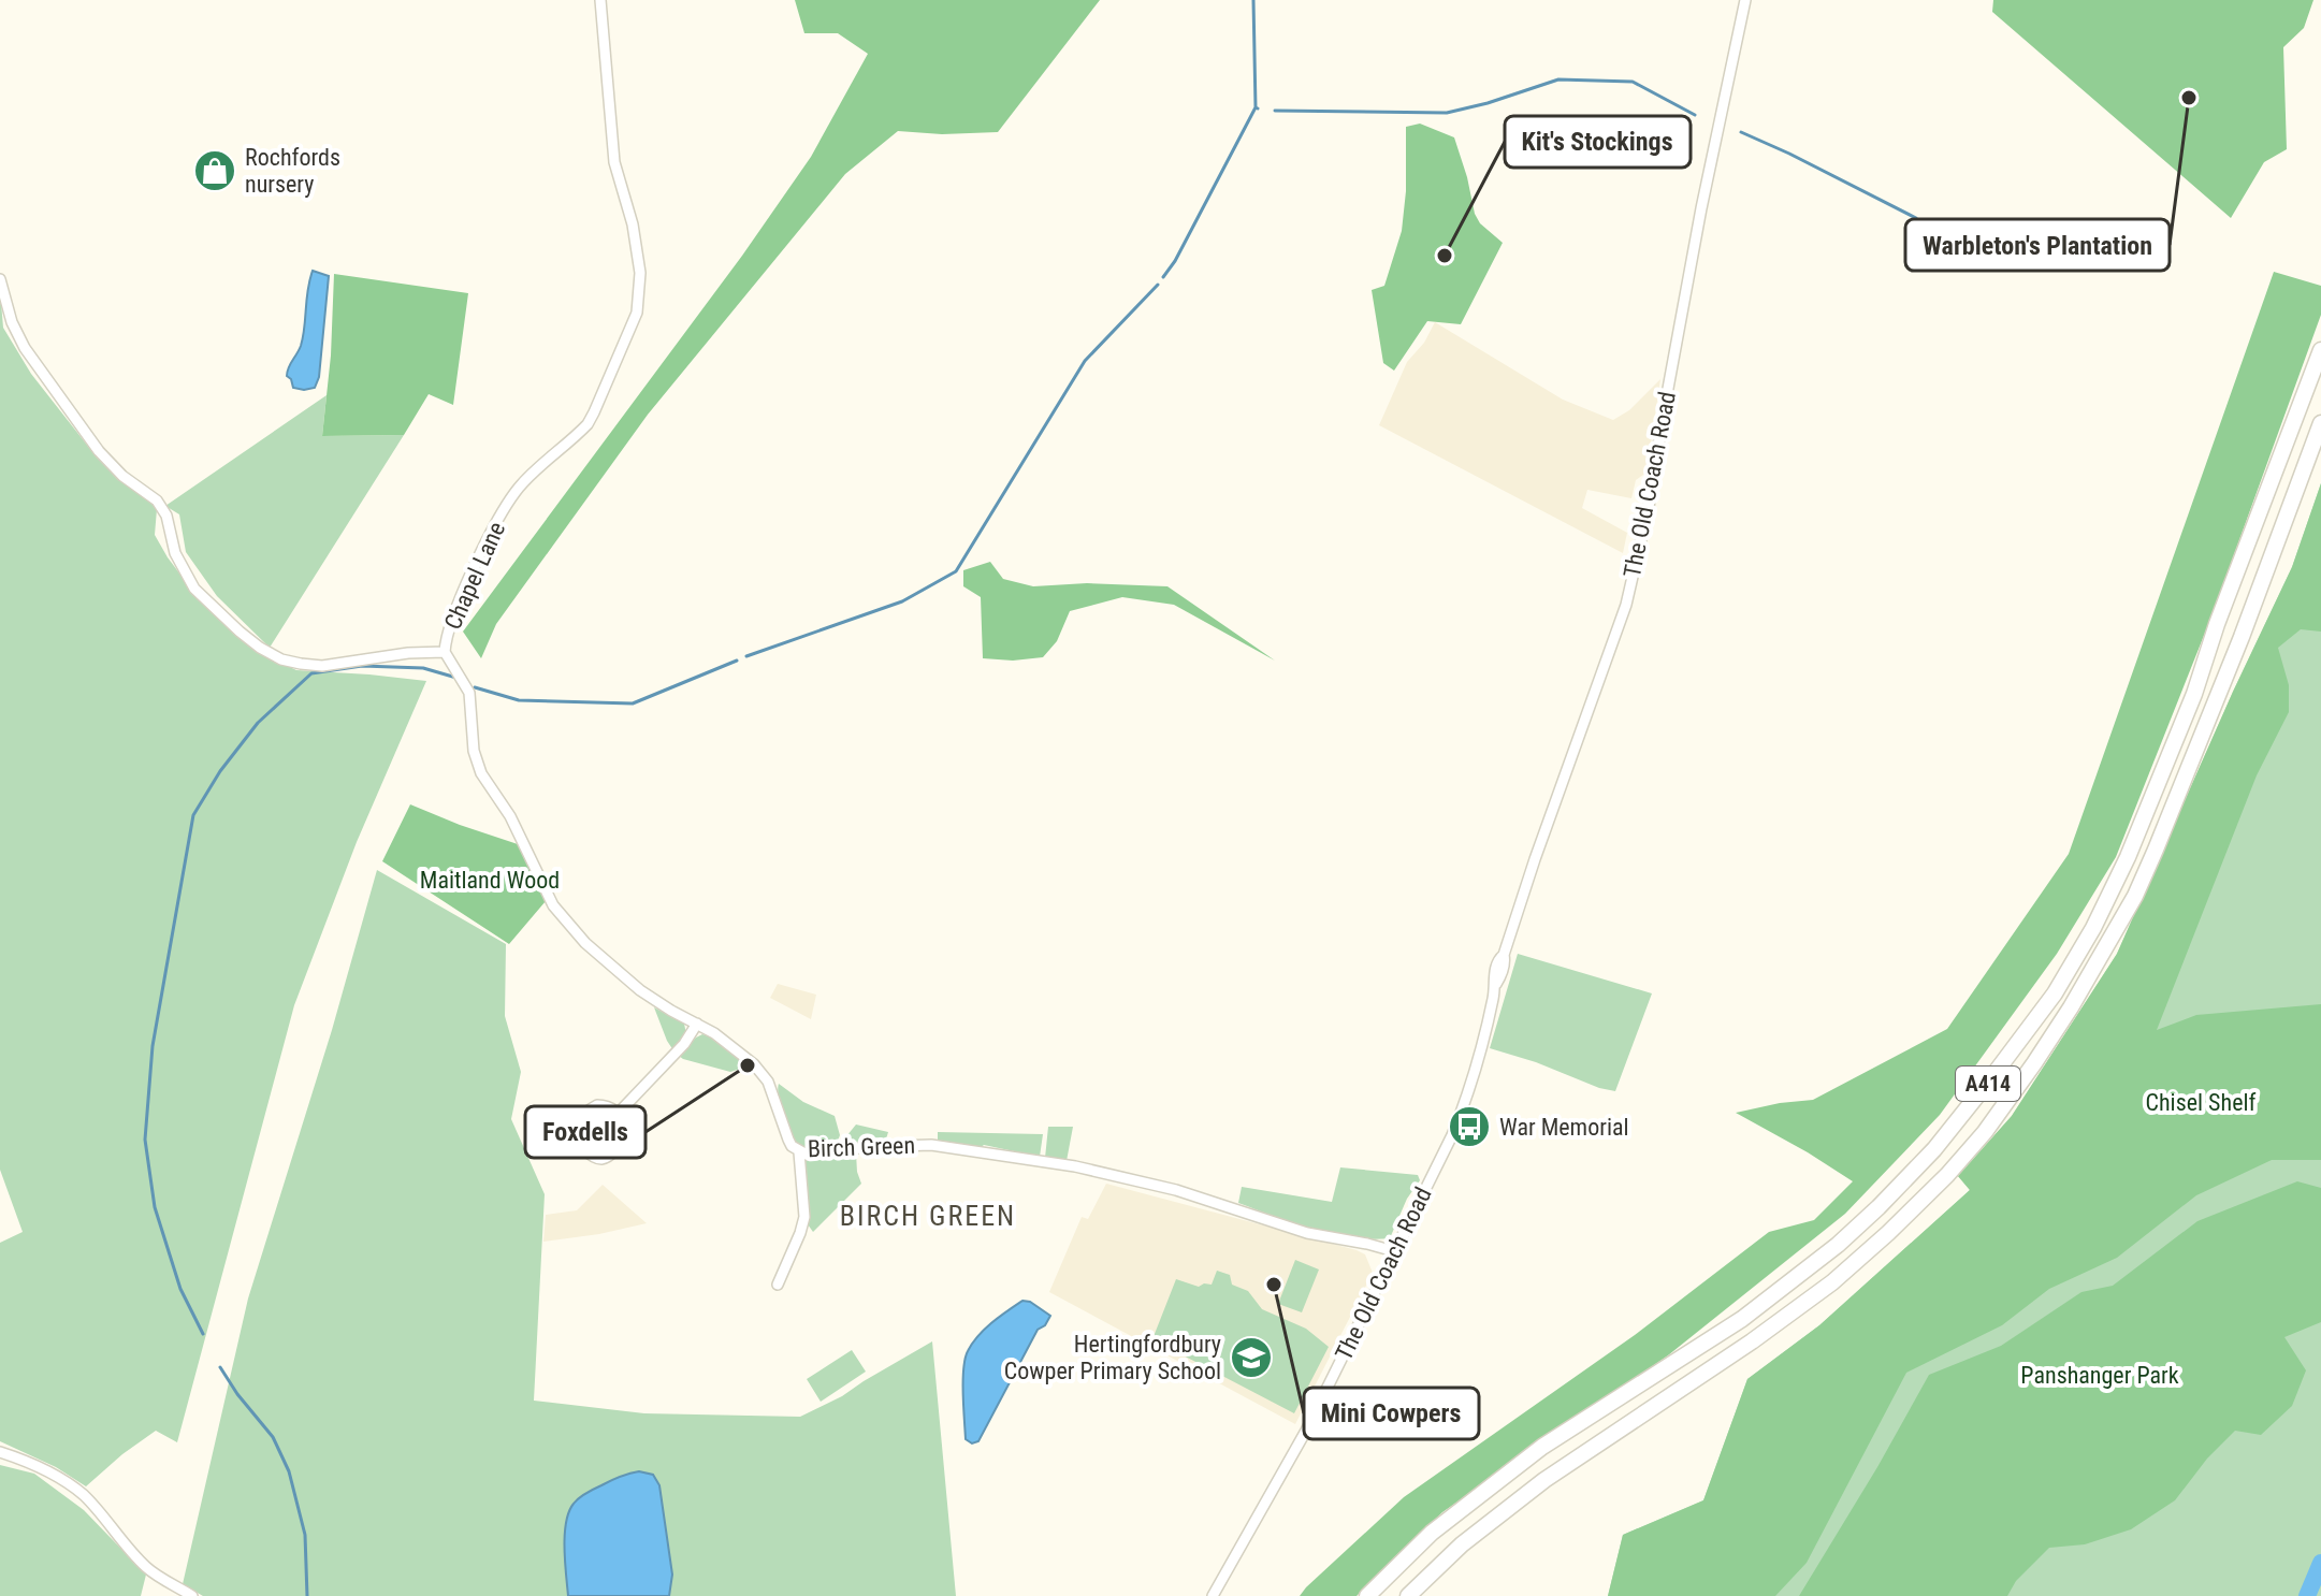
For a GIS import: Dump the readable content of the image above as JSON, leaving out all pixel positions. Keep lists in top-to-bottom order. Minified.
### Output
{"streets":{"highway":["A414"],"street":["The Old Coach Road","Chapel Lane","Birch Green"]},"crossings":[["The Old Coach Road","Birch Green"],["Chapel Lane","Birch Green"]],"districts":["BIRCH GREEN"],"parks":["Maitland Wood","Chisel Shelf","Panshanger Park"],"places":{"other":["Warbleton's Plantation","Kit's Stockings","Foxdells","Mini Cowpers"],"shop":["Rochfords nursery"],"bus stop":["War Memorial"],"school or university":["Hertingfordbury Cowper Primary School"]}}
